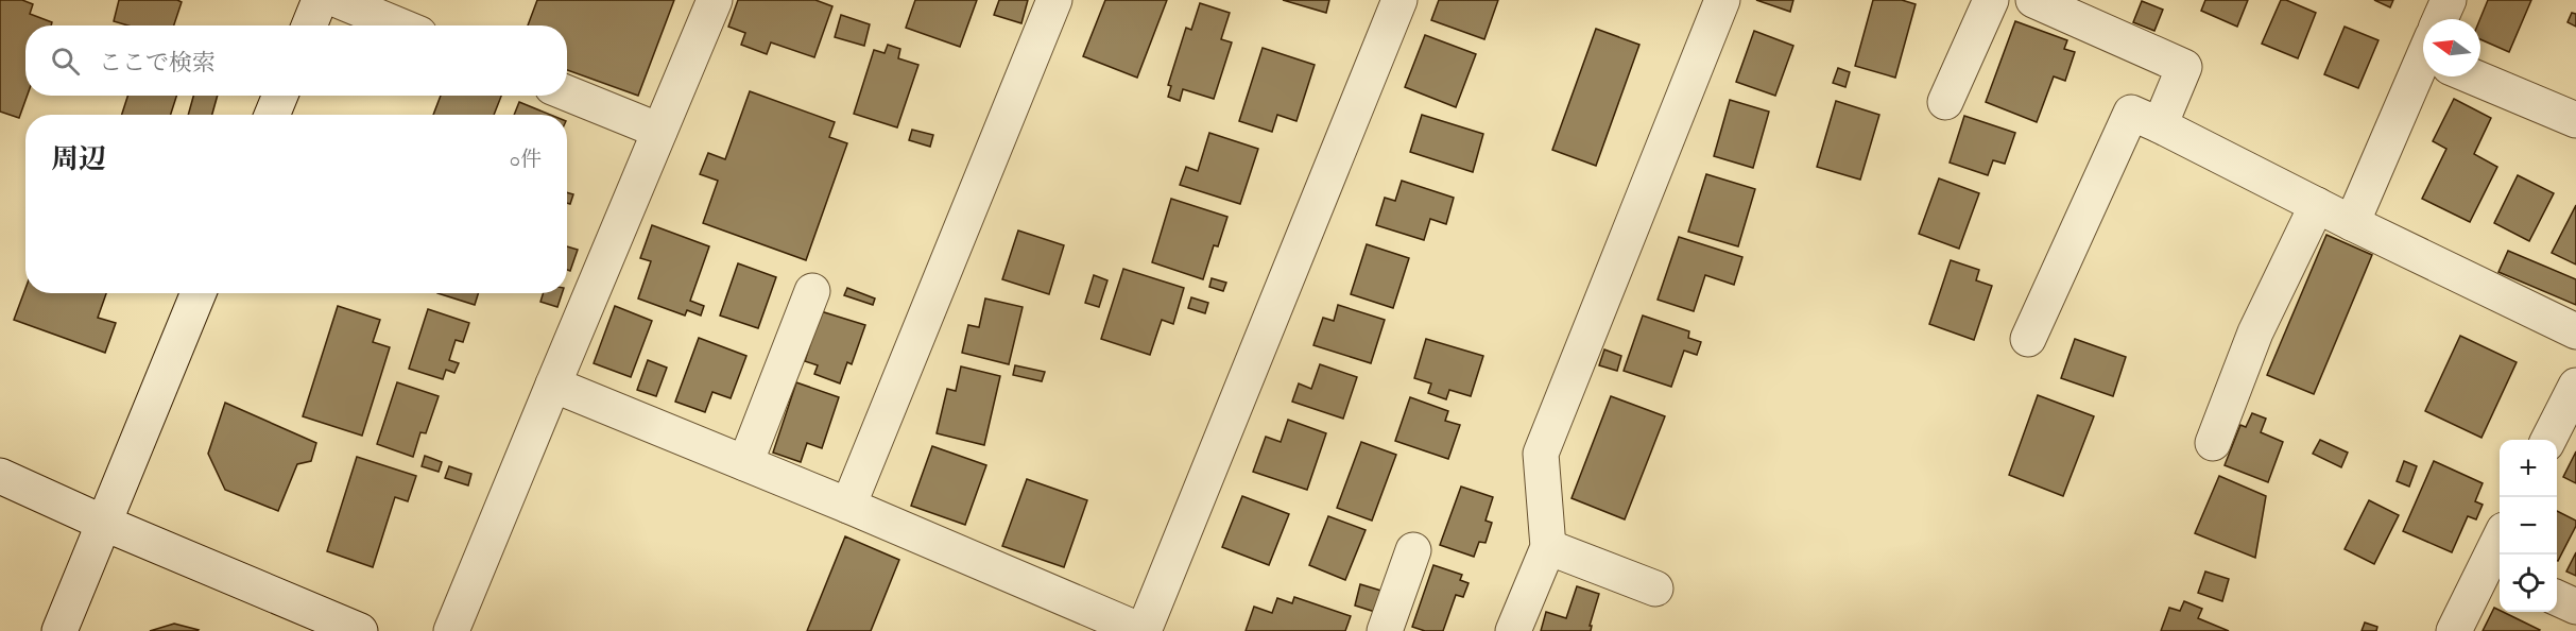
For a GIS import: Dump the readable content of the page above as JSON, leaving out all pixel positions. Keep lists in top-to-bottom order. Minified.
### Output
{"north":"left","page":{"search":"ここで検索","heading":["周辺","0件"],"map_buttons":["+","−"]}}
